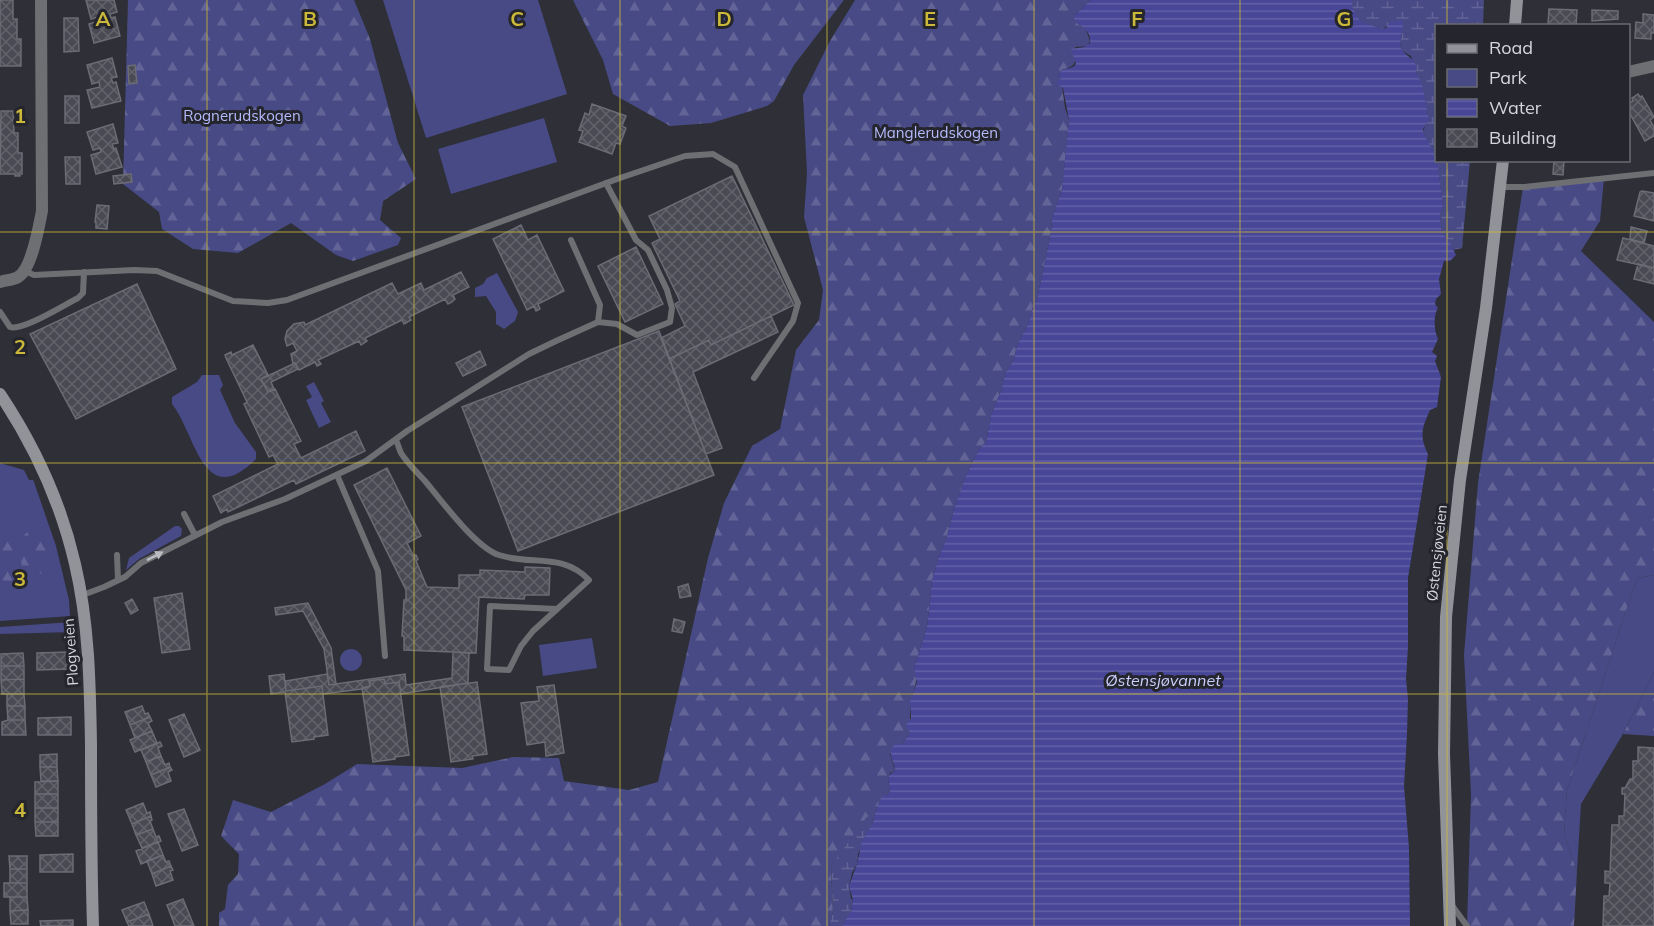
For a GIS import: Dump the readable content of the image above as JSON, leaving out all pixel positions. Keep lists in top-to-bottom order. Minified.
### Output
{"streets":{"main road":["Østensjøveien","Plogveien"]},"water":["Østensjøvannet"],"parks":["Rognerudskogen","Manglerudskogen"],"legend":["Road","Park","Water","Building"],"grid":{"columns":["A","B","C","D","E","F","G"],"rows":["1","2","3","4"]}}
